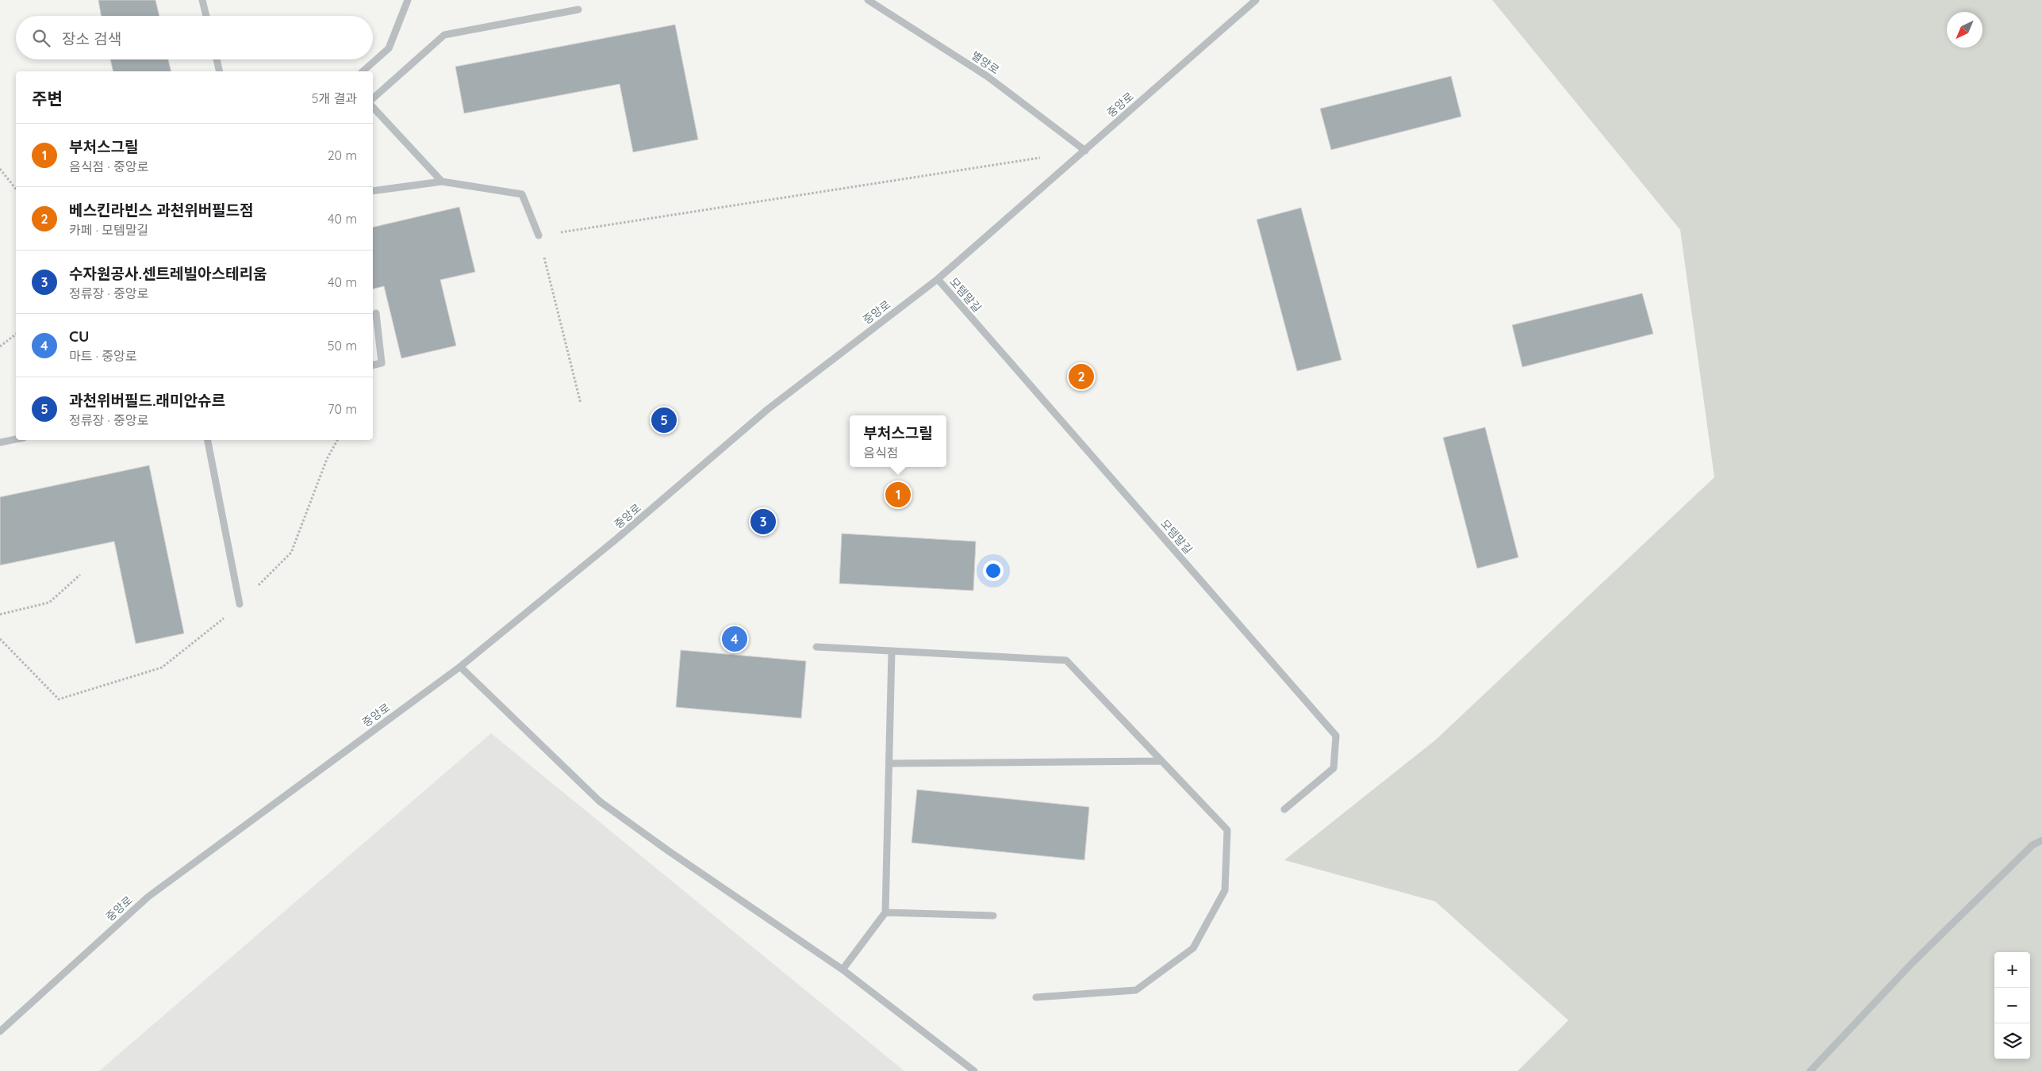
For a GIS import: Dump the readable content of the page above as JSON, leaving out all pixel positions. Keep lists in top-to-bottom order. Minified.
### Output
{"streets":{"street":["별양로","중앙로","모템말길"]},"crossings":[["별양로","중앙로"],["중앙로","모템말길"]],"north":"bottom left","page":{"search":"장소 검색","heading":["주변","5개 결과"],"list":[{"mark":"1","name":"부처스그릴","note":"음식점 · 중앙로","value":"20 m"},{"mark":"2","name":"베스킨라빈스 과천위버필드점","note":"카페 · 모템말길","value":"40 m"},{"mark":"3","name":"수자원공사.센트레빌아스테리움","note":"정류장 · 중앙로","value":"40 m"},{"mark":"4","name":"CU","note":"마트 · 중앙로","value":"50 m"},{"mark":"5","name":"과천위버필드.래미안슈르","note":"정류장 · 중앙로","value":"70 m"}],"pins":["2","5","1","3","4"],"popup":["부처스그릴","음식점"],"map_buttons":["+","−"]}}
